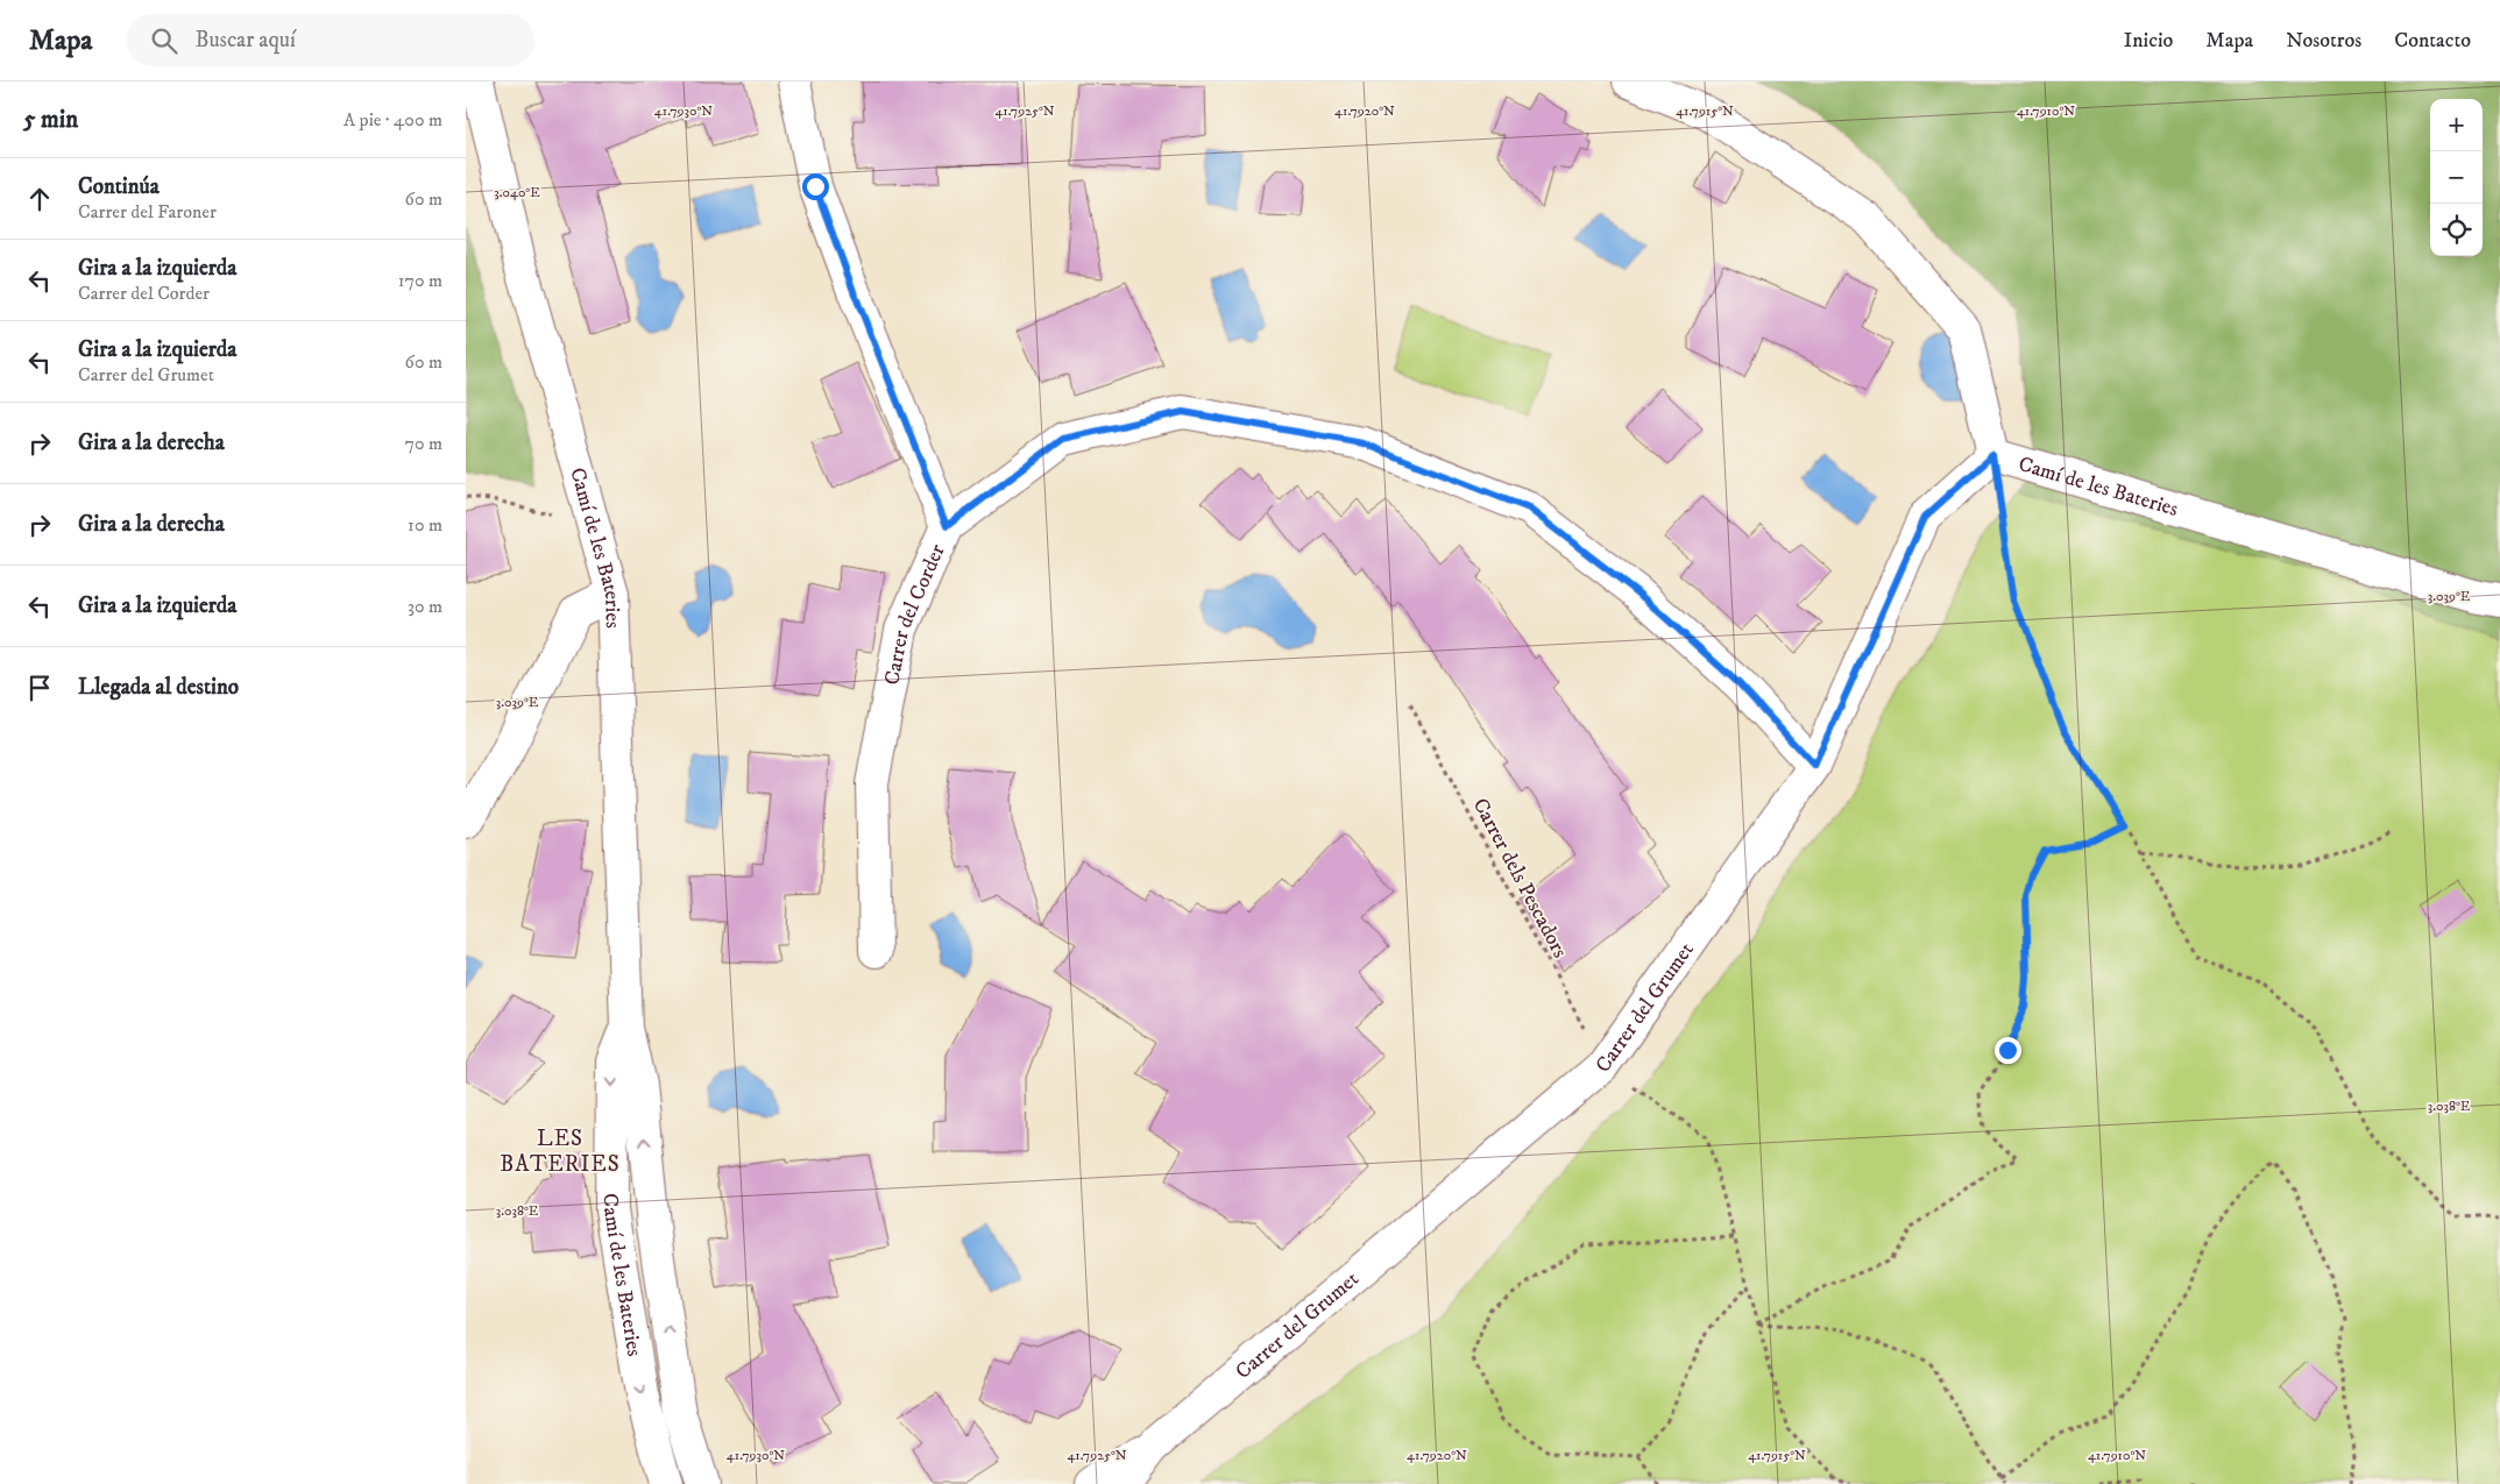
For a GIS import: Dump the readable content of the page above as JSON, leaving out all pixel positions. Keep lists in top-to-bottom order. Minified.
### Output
{"streets":{"street":["Camí de les Bateries","Carrer del Corder","Carrer del Grumet"],"path":["Carrer dels Pescadors"]},"crossings":[["Camí de les Bateries","Carrer del Grumet"],["Carrer del Corder","Carrer del Grumet"],["Carrer dels Pescadors","Carrer del Grumet"]],"districts":["LES BATERIES"],"page":{"header":"Mapa","search":"Buscar aquí","nav":["Inicio","Mapa","Nosotros","Contacto"],"heading":["5 min","A pie · 400 m"],"map_buttons":["+","−"],"list":[["Continúa","Carrer del Faroner","60 m"],["Gira a la izquierda","Carrer del Corder","170 m"],["Gira a la izquierda","Carrer del Grumet","60 m"],["Gira a la derecha","70 m"],["Gira a la derecha","10 m"],["Gira a la izquierda","30 m"],"Llegada al destino"]},"coordinates":["41.7930°N","41.7925°N","41.7920°N","41.7915°N","41.7910°N","3.040°E","3.039°E","3.038°E"]}
